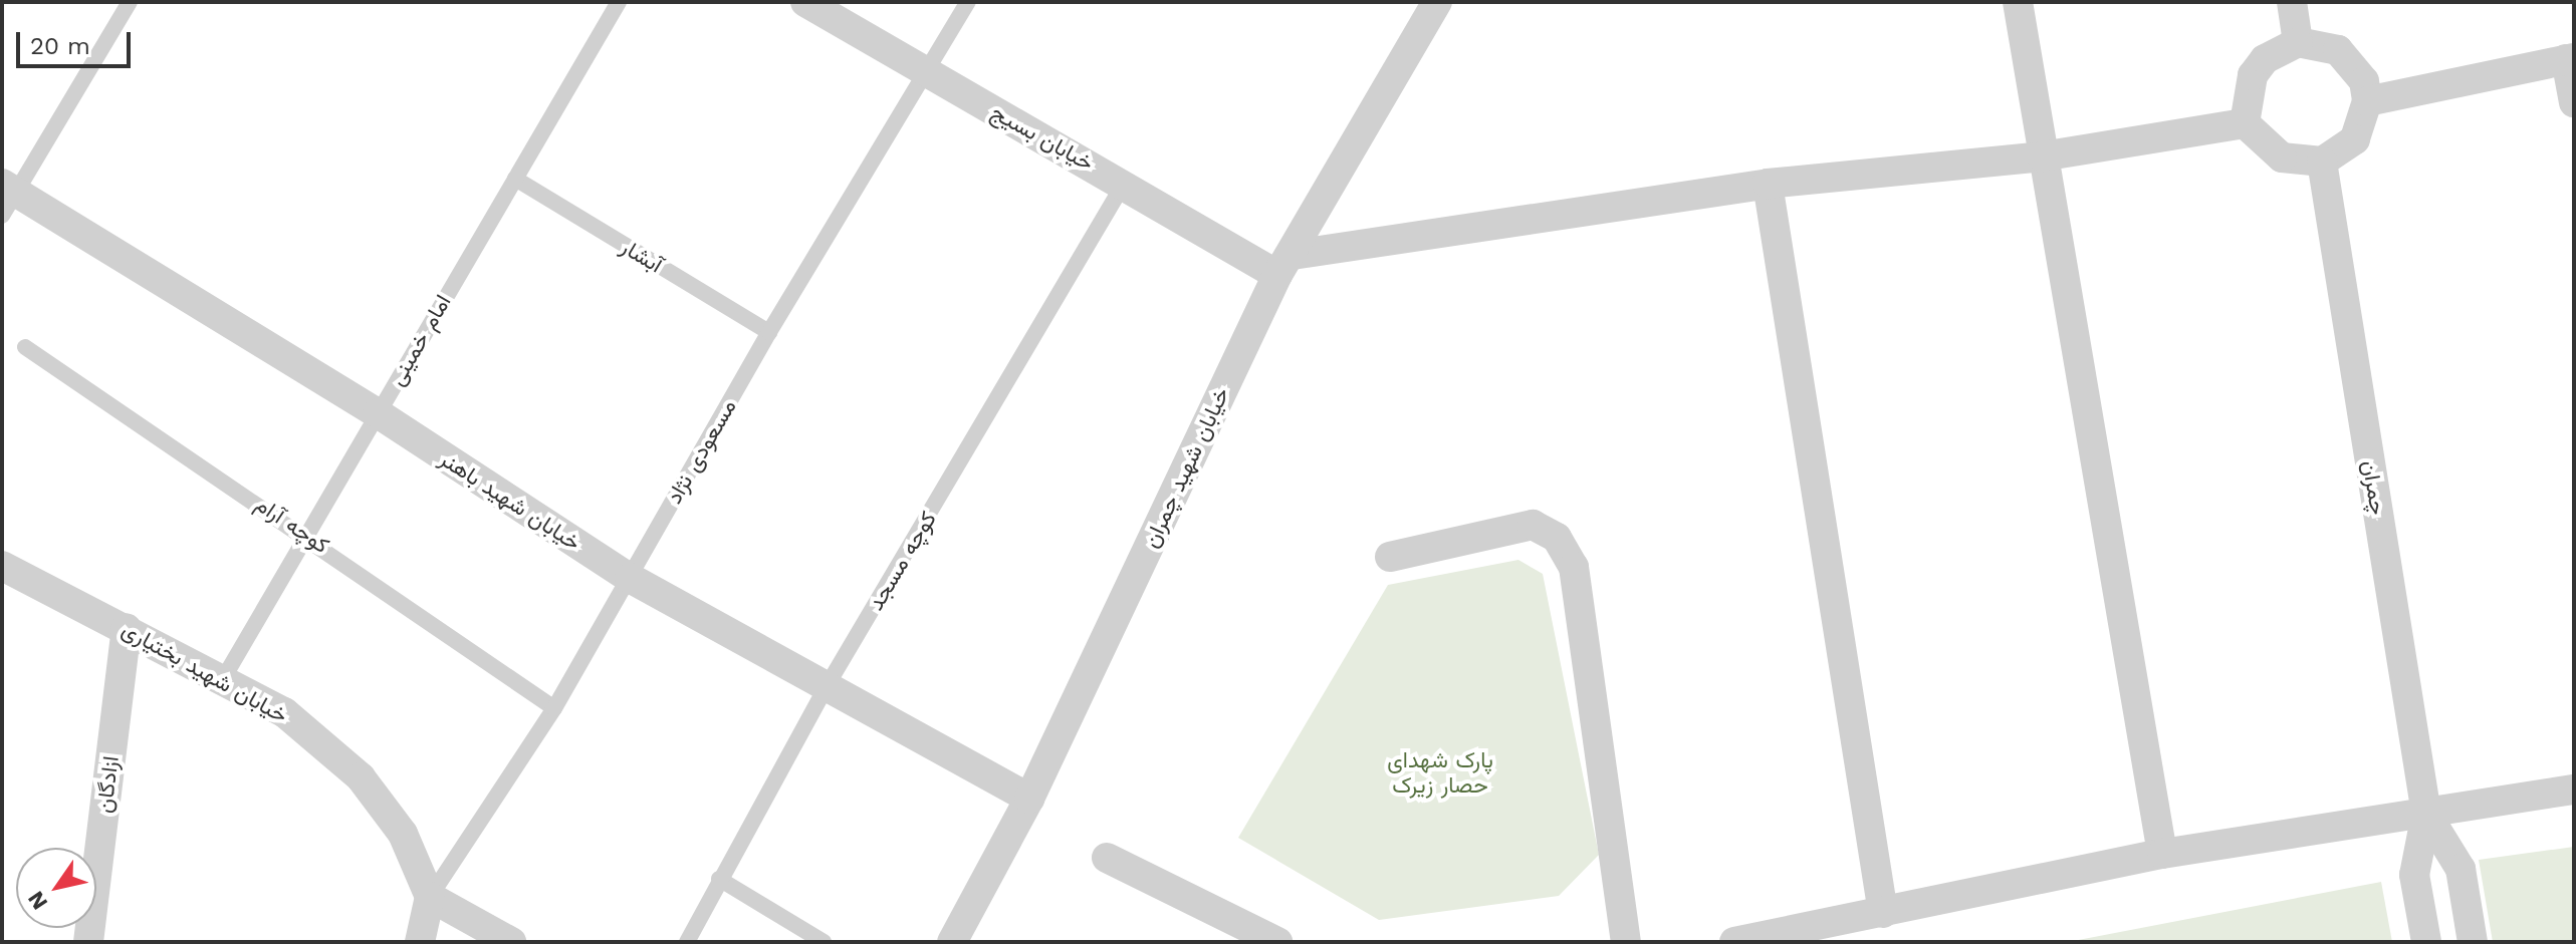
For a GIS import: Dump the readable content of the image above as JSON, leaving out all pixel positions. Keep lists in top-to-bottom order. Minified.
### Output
{"streets":{"street":["خیابان بسیج","خیابان شهید چمران","چمران","خیابان شهید باهنر","خیابان شهید بختیاری","ازادگان"],"lane":["آبشار","امام خمینی","مسعودی نژاد","کوچه آرام","کوچه مسجد"]},"crossings":[["خیابان بسیج","مسعودی نژاد"],["خیابان بسیج","خیابان شهید چمران"],["خیابان بسیج","کوچه مسجد"],["آبشار","امام خمینی"],["آبشار","مسعودی نژاد"],["امام خمینی","خیابان شهید باهنر"],["امام خمینی","کوچه آرام"],["امام خمینی","خیابان شهید بختیاری"],["مسعودی نژاد","خیابان شهید باهنر"],["مسعودی نژاد","کوچه آرام"],["مسعودی نژاد","خیابان شهید بختیاری"],["خیابان شهید چمران","خیابان شهید باهنر"],["خیابان شهید باهنر","کوچه مسجد"],["خیابان شهید بختیاری","ازادگان"]],"parks":["پارک شهدای حصار زیرک"],"scale_bar":"20 m","north":"bottom left"}
